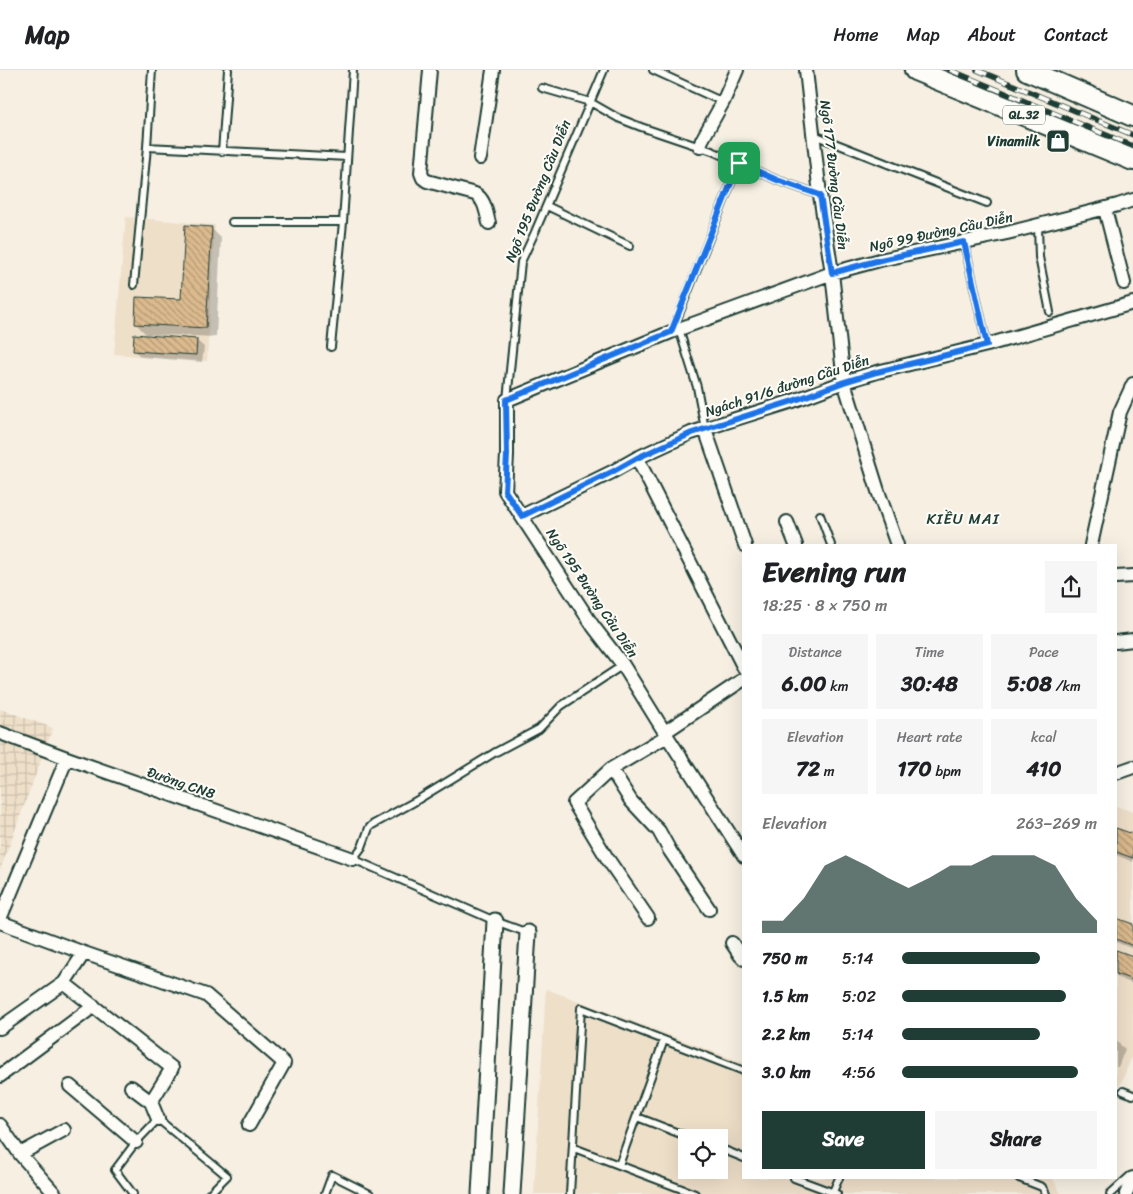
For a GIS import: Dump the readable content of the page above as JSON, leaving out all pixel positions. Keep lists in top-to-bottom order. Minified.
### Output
{"streets":{"highway":["QL.32"],"street":["Ngõ 177 Đường Cầu Diễn","Ngõ 195 Đường Cầu Diễn","Ngõ 99 Đường Cầu Diễn","Ngách 91/6 đường Cầu Diễn","Đường CN8"]},"crossings":[["Ngõ 177 Đường Cầu Diễn","Ngõ 99 Đường Cầu Diễn"],["Ngõ 177 Đường Cầu Diễn","Ngách 91/6 đường Cầu Diễn"],["Ngõ 195 Đường Cầu Diễn","Ngõ 99 Đường Cầu Diễn"],["Ngõ 195 Đường Cầu Diễn","Ngách 91/6 đường Cầu Diễn"]],"districts":["KIỀU MAI"],"places":{"shop":["Vinamilk"]},"page":{"header":"Map","nav":["Home","Map","About","Contact"],"heading":["Evening run","18:25 · 8 × 750 m"],"stats":[["Distance","6.00 km"],["Time","30:48"],["Pace","5:08 /km"],["Elevation","72 m"],["Heart rate","170 bpm"],["kcal","410"]],"chart":["Elevation","263–269 m"],"list":[{"name":"750 m","note":"5:14"},{"name":"1.5 km","note":"5:02"},{"name":"2.2 km","note":"5:14"},{"name":"3.0 km","note":"4:56"}],"buttons":["Save","Share"]}}
